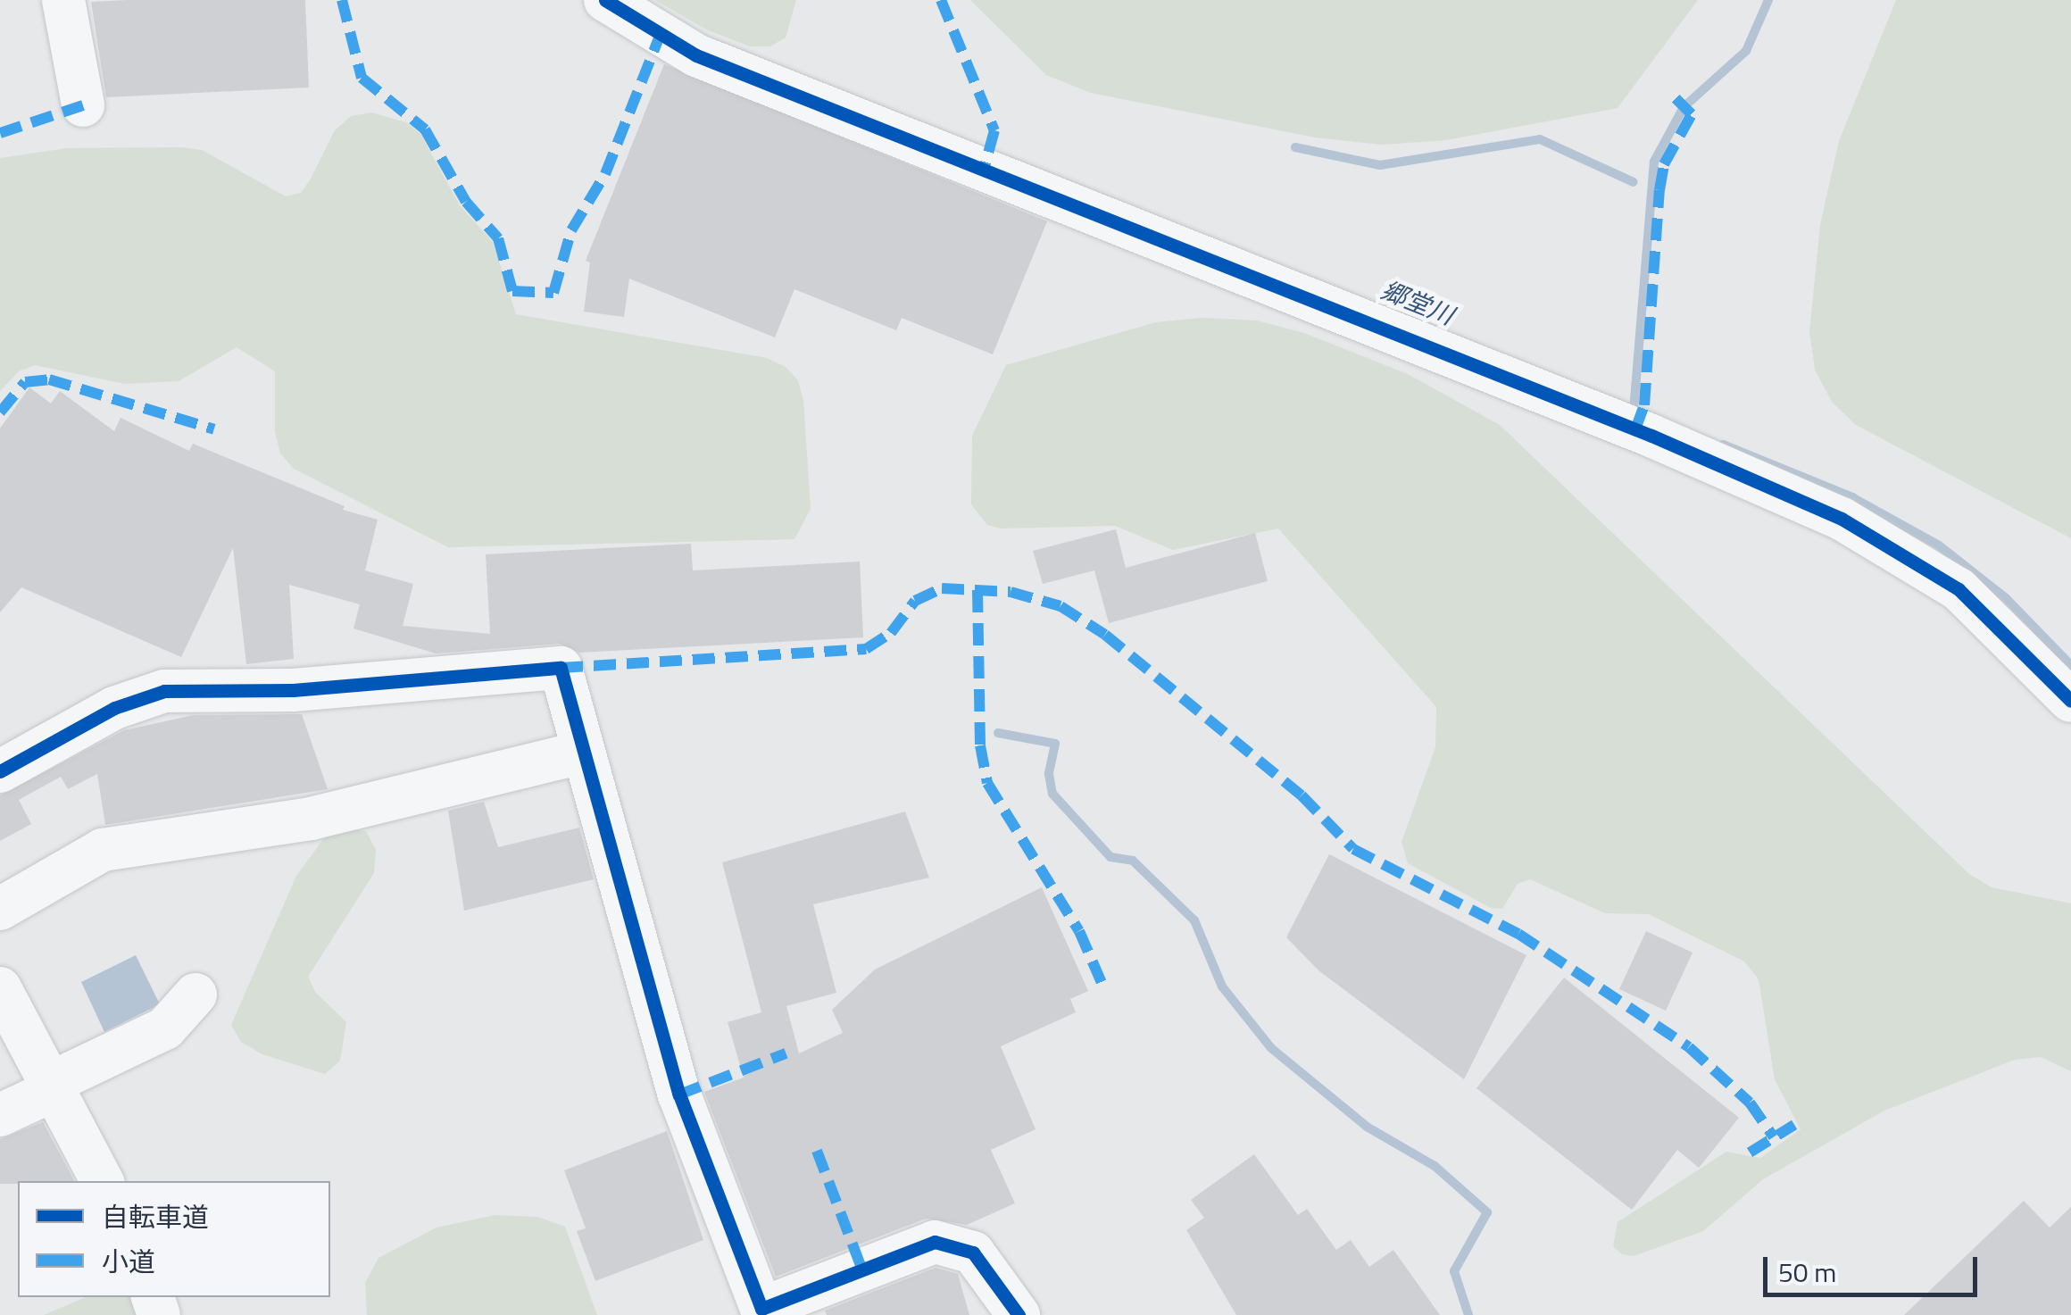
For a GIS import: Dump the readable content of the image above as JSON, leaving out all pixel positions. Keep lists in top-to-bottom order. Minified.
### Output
{"water":["郷堂川"],"legend":["自転車道","小道"],"scale_bar":"50 m"}
